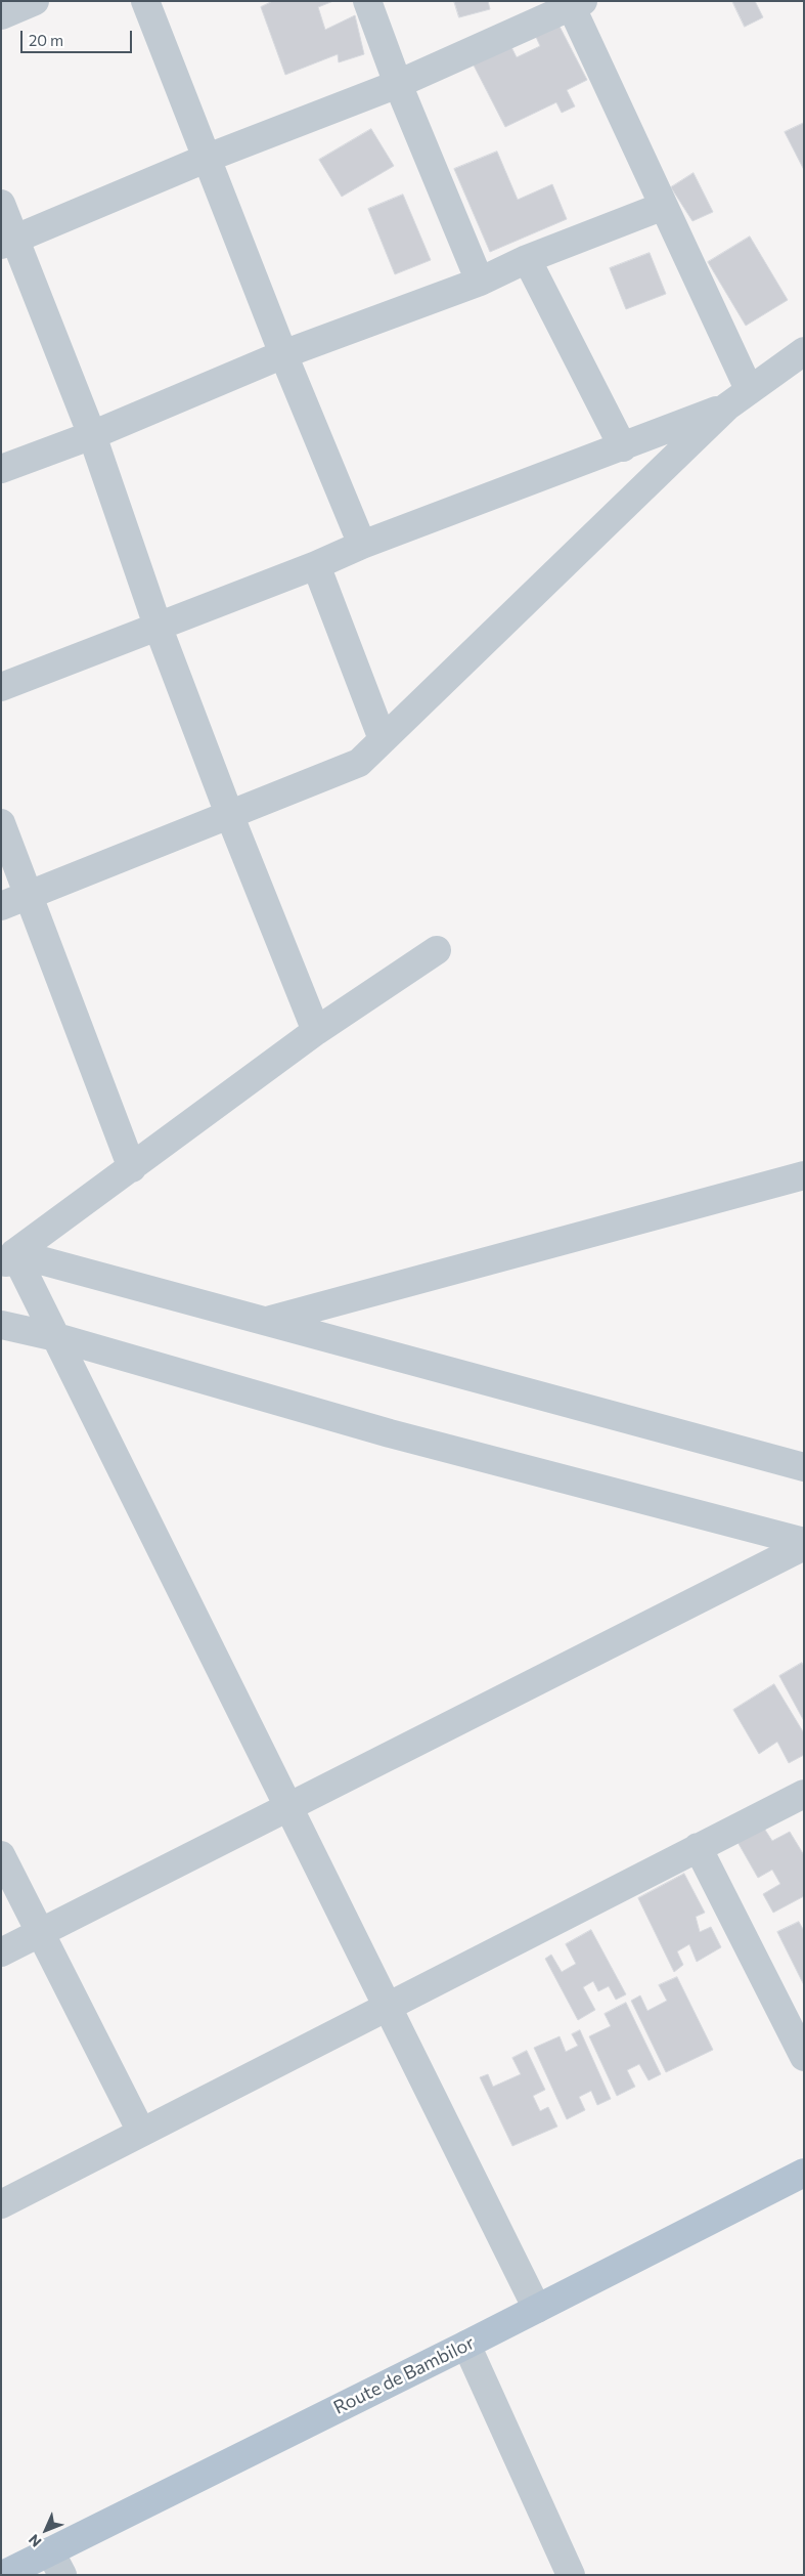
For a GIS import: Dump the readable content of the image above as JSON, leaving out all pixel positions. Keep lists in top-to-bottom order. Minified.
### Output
{"streets":{"main road":["Route de Bambilor"]},"scale_bar":"20 m","north":"bottom left"}
